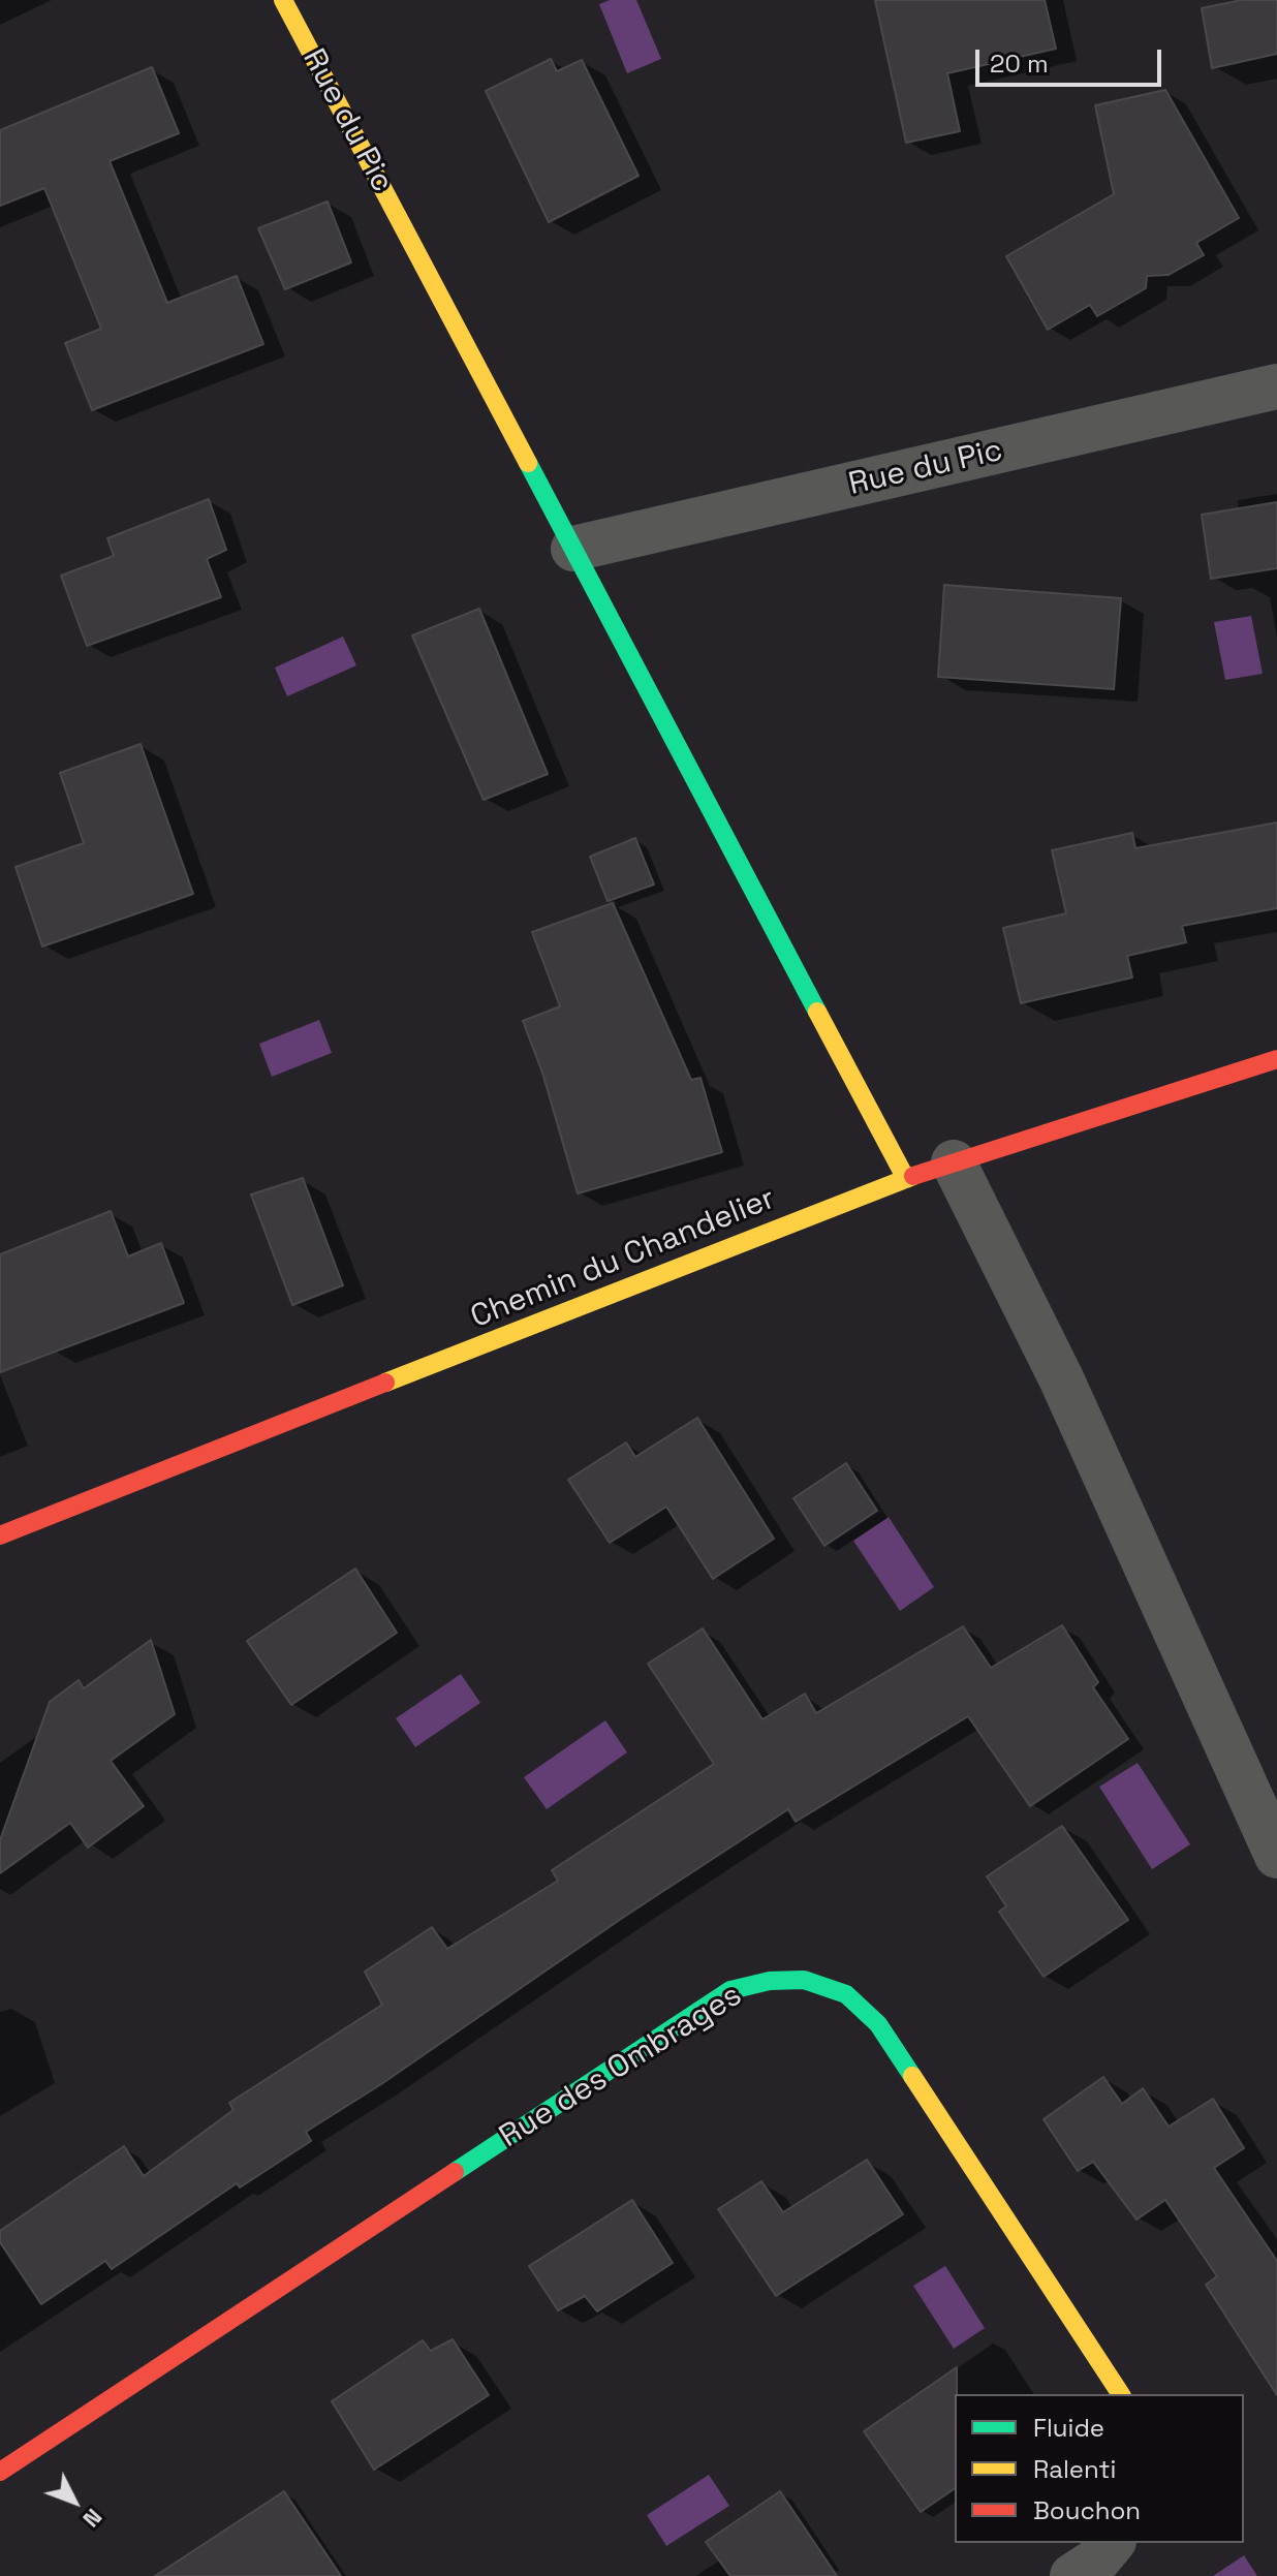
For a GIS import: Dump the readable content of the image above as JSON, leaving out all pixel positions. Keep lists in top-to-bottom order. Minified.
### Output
{"streets":{"street":["Rue du Pic","Chemin du Chandelier","Rue des Ombrages"]},"crossings":[["Rue du Pic","Chemin du Chandelier"]],"legend":["Fluide","Ralenti","Bouchon"],"scale_bar":"20 m","north":"bottom right"}
